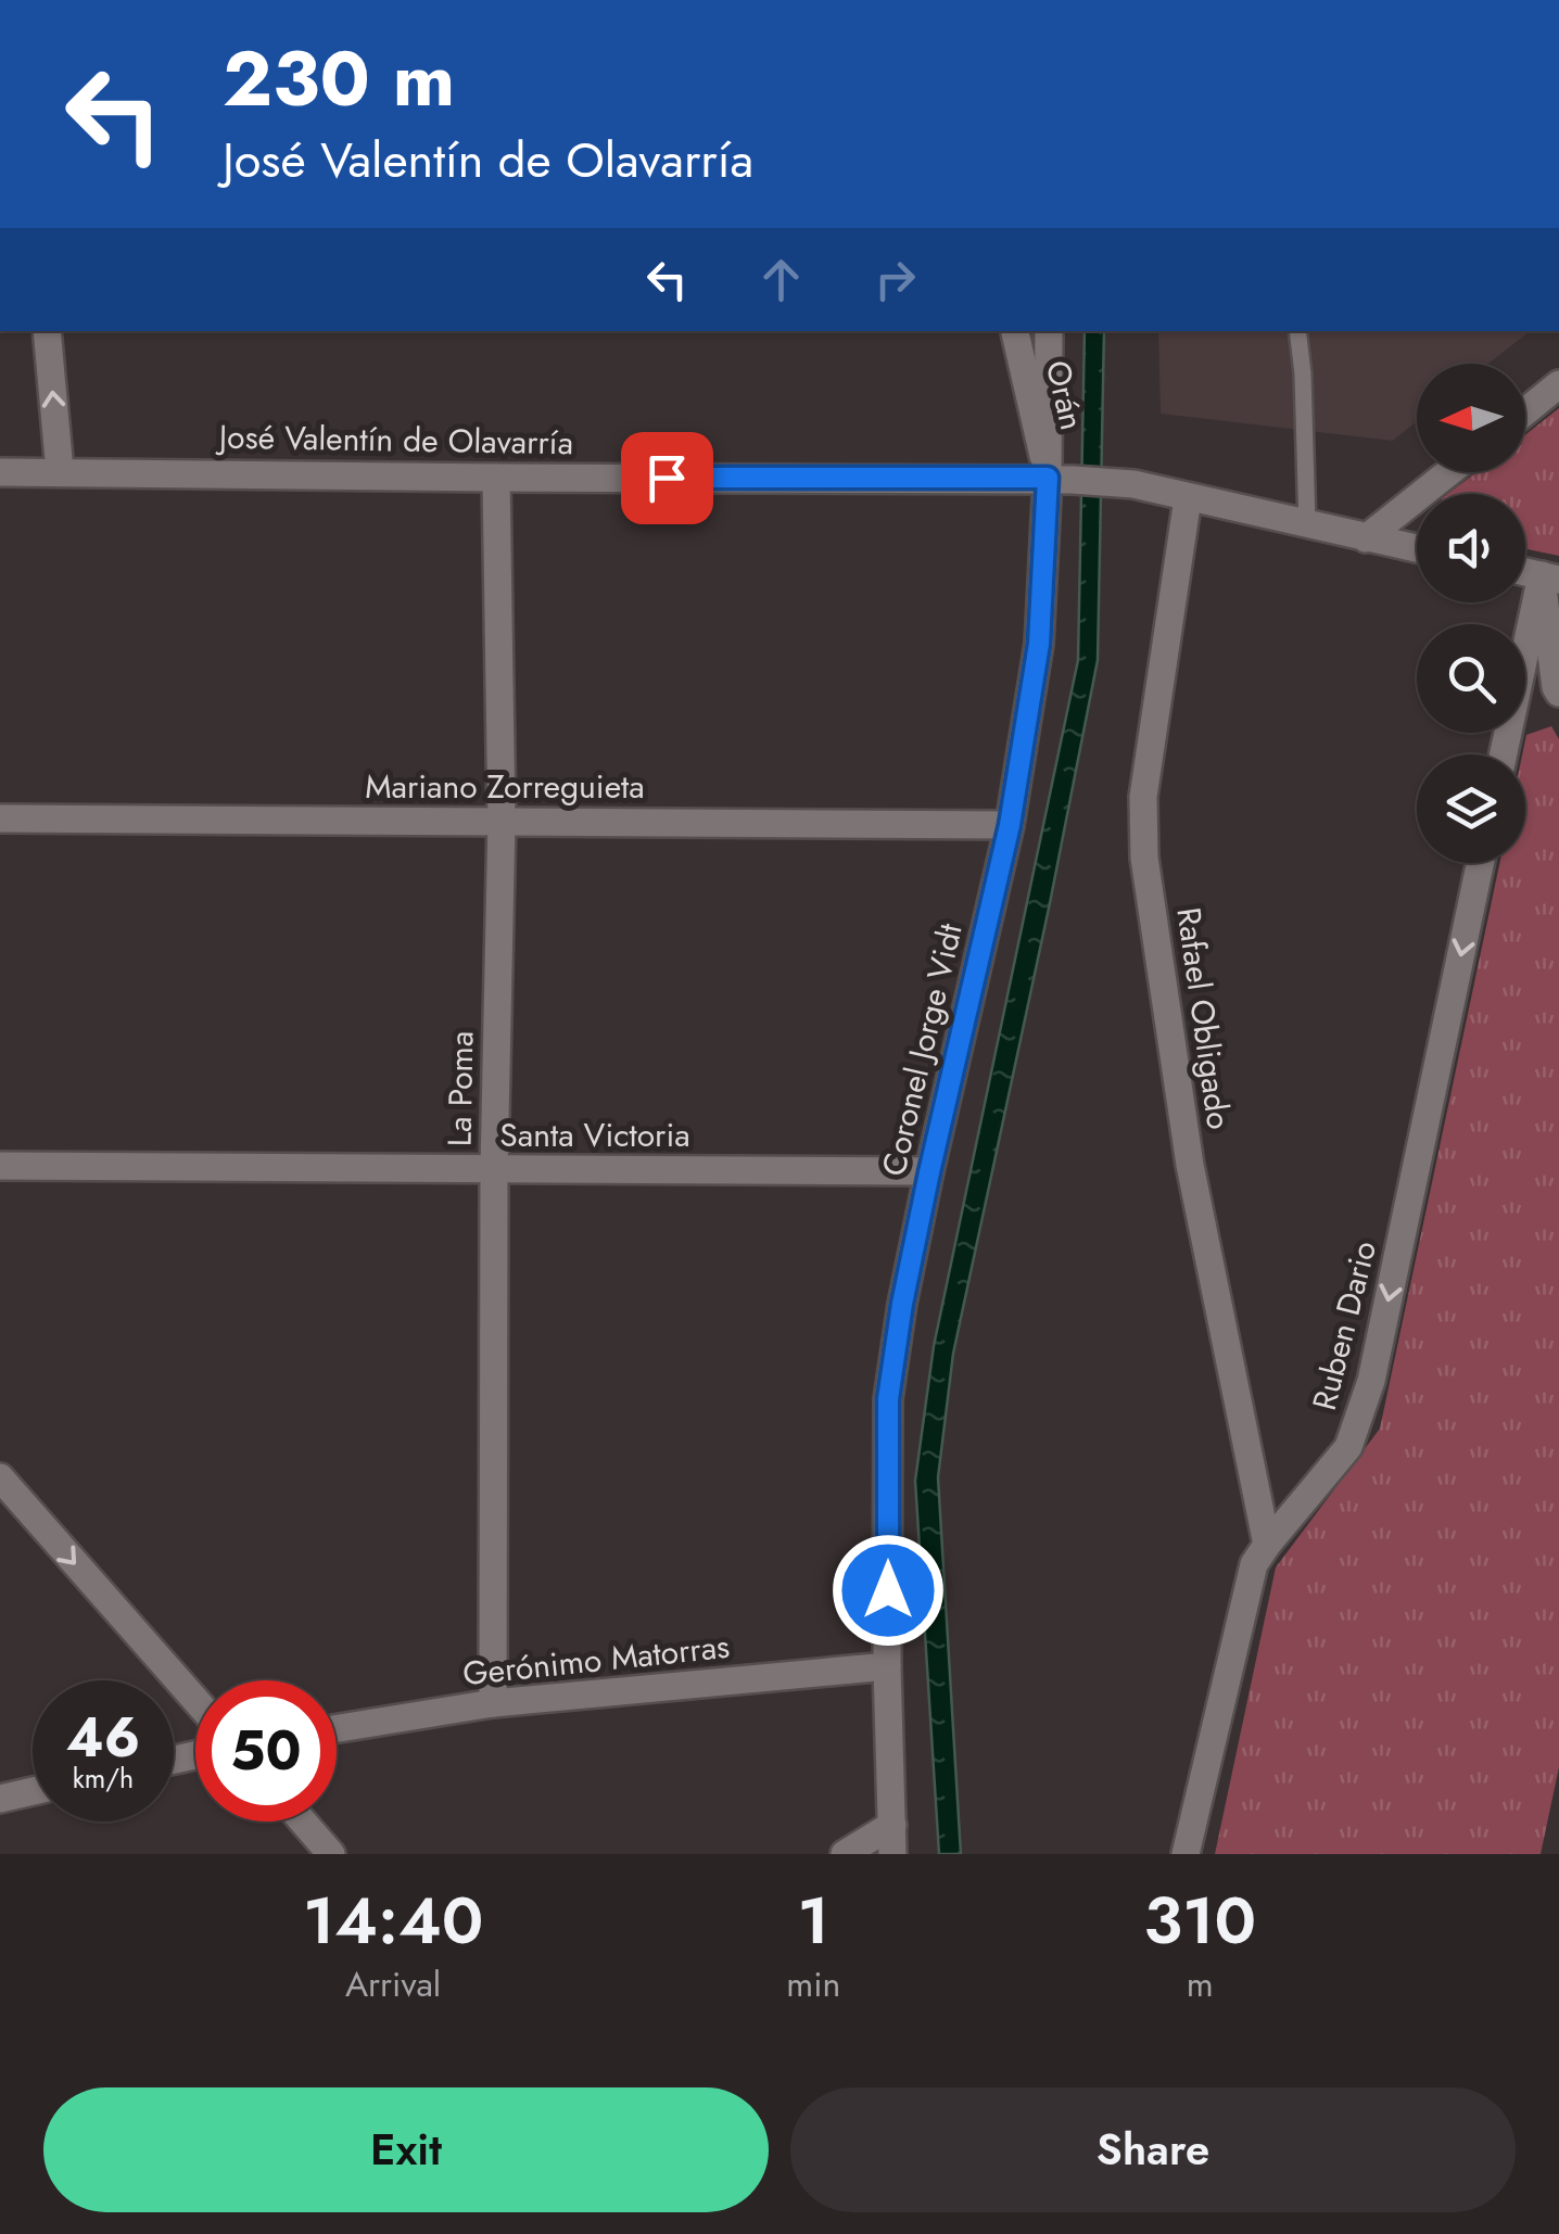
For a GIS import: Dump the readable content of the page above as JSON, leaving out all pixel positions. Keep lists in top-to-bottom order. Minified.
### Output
{"streets":{"street":["Orán","José Valentín de Olavarría","Mariano Zorreguieta","Rafael Obligado","Coronel Jorge Vidt","La Poma","Santa Victoria","Ruben Dario","Gerónimo Matorras"]},"crossings":[["Orán","José Valentín de Olavarría"],["Orán","Coronel Jorge Vidt"],["José Valentín de Olavarría","Rafael Obligado"],["José Valentín de Olavarría","Coronel Jorge Vidt"],["José Valentín de Olavarría","La Poma"],["Mariano Zorreguieta","Coronel Jorge Vidt"],["Mariano Zorreguieta","La Poma"],["Rafael Obligado","Ruben Dario"],["Coronel Jorge Vidt","Santa Victoria"],["Coronel Jorge Vidt","Gerónimo Matorras"],["La Poma","Santa Victoria"],["La Poma","Gerónimo Matorras"]],"one_way":["Ruben Dario"],"north":"left","page":{"turn":["230 m","José Valentín de Olavarría"],"speed":"46 km/h","limit":"50","eta":["14:40","Arrival","1","min","310","m"],"buttons":["Exit","Share"]}}
